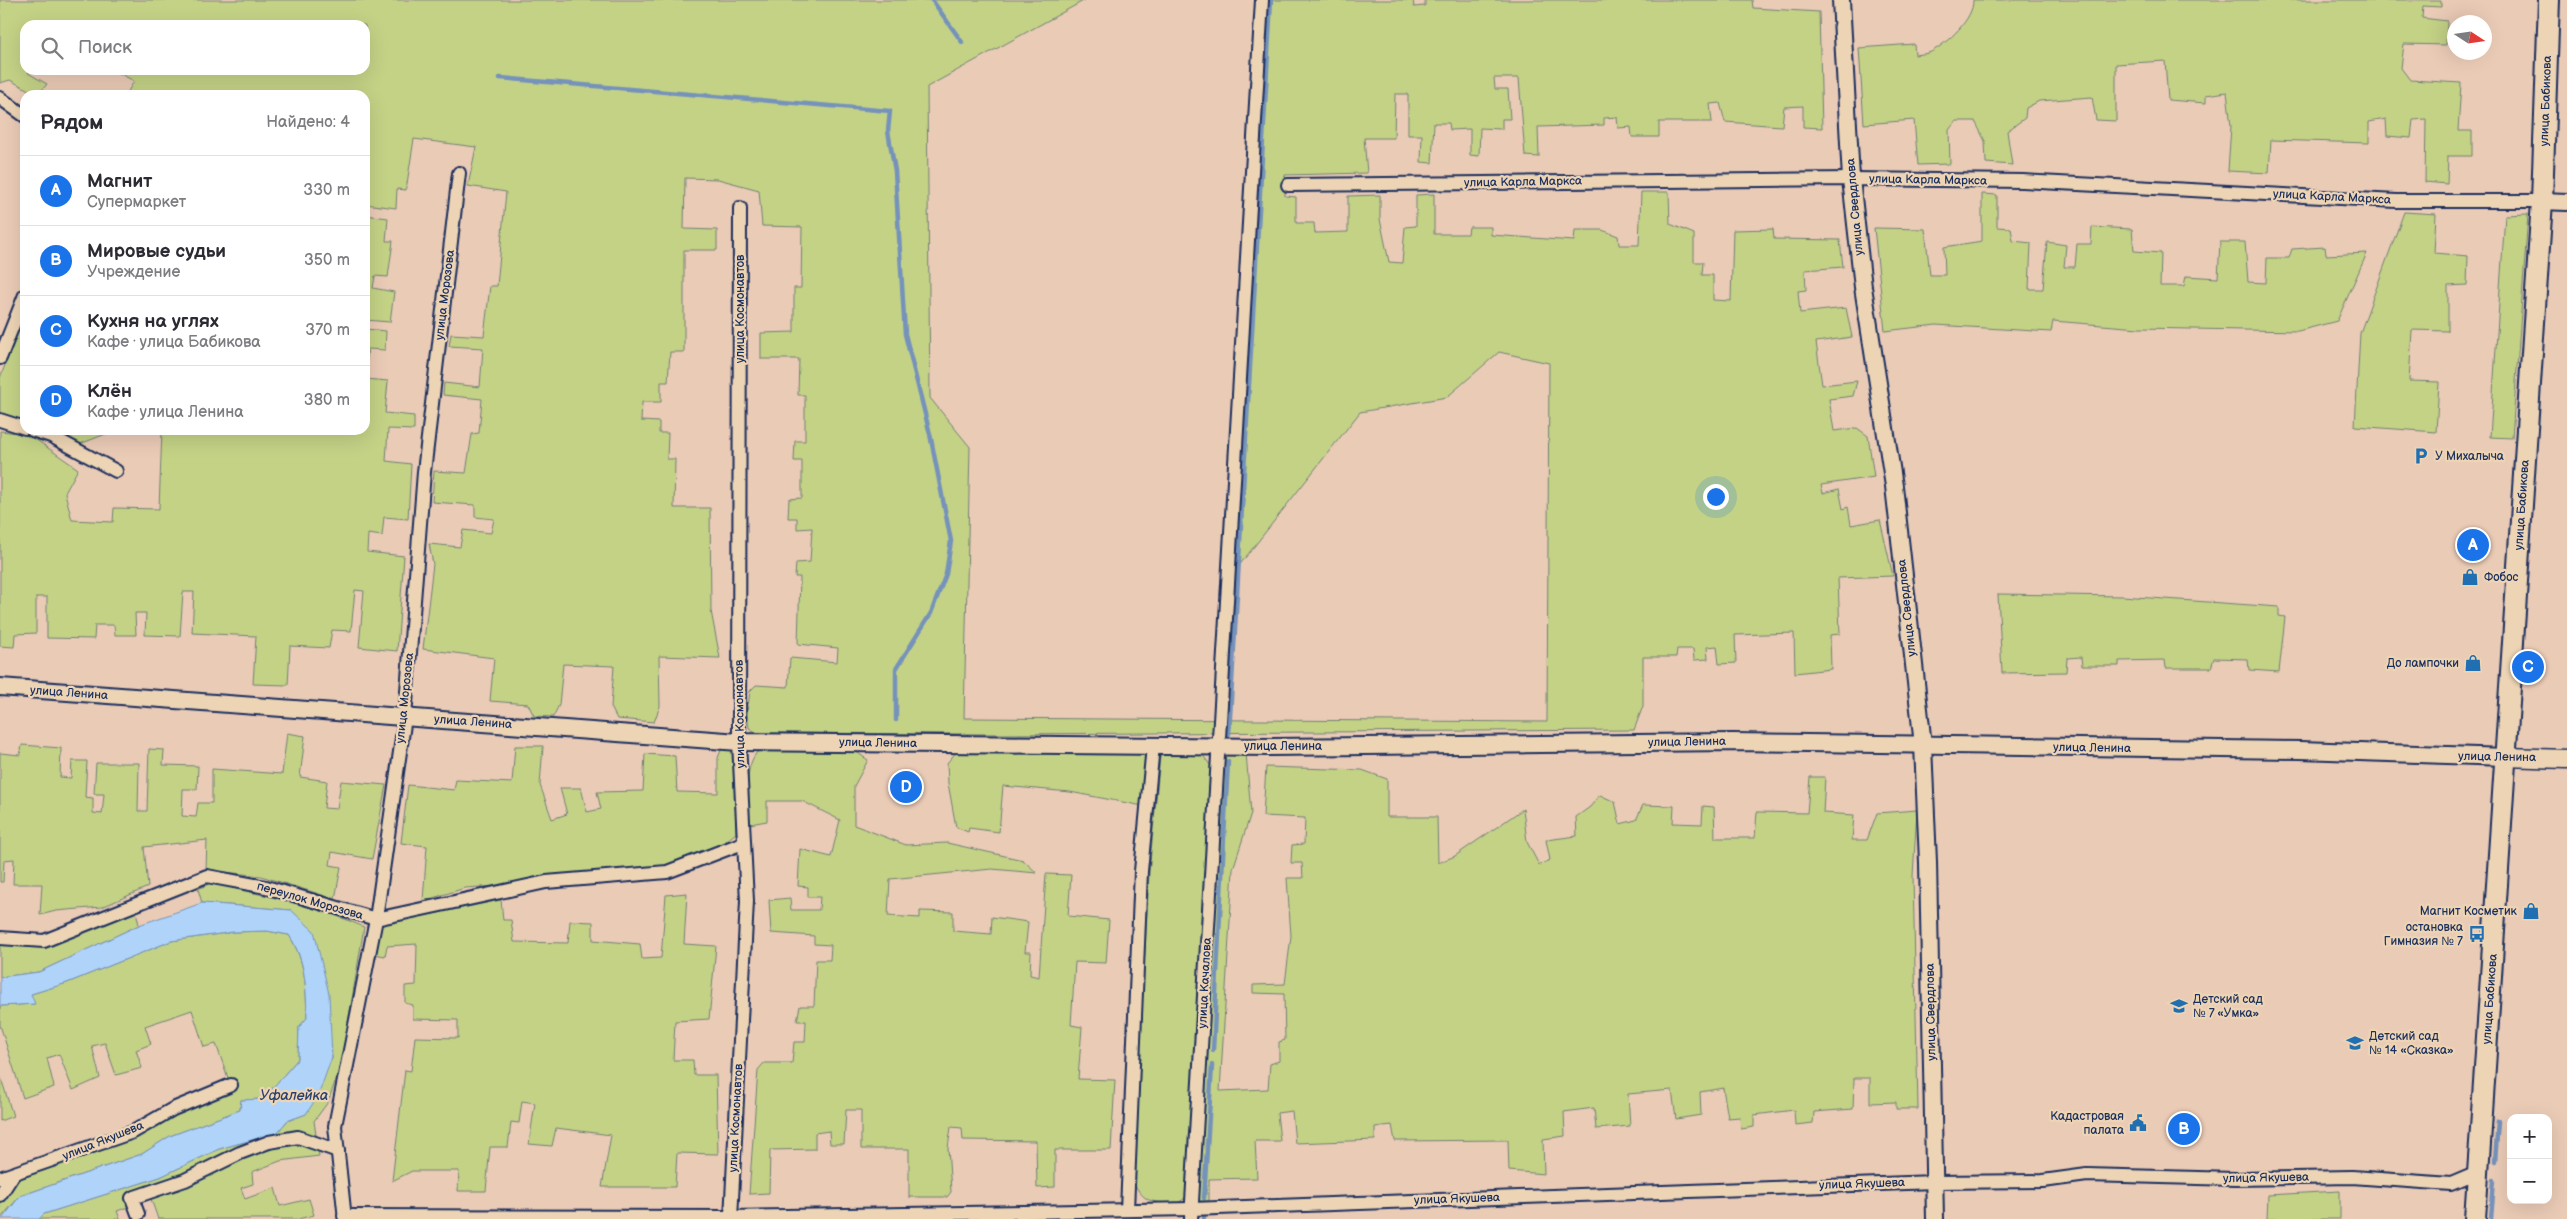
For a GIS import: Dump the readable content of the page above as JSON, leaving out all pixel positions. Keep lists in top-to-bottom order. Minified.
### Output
{"streets":{"main road":["улица Бабикова","улица Ленина"],"street":["улица Карла Маркса","улица Свердлова","улица Морозова","улица Космонавтов","переулок Морозова","улица Качалова","улица Якушева"]},"crossings":[["улица Бабикова","улица Карла Маркса"],["улица Бабикова","улица Ленина"],["улица Бабикова","улица Якушева"],["улица Карла Маркса","улица Свердлова"],["улица Свердлова","улица Ленина"],["улица Свердлова","улица Якушева"],["улица Морозова","улица Ленина"],["улица Морозова","переулок Морозова"],["улица Морозова","улица Якушева"],["улица Космонавтов","улица Ленина"],["улица Космонавтов","переулок Морозова"],["улица Космонавтов","улица Якушева"],["улица Ленина","улица Качалова"],["улица Качалова","улица Якушева"]],"water":["Уфалейка"],"places":{"parking":["У Михалыча"],"shop":["Фобос","До лампочки","Магнит Косметик"],"bus stop":["остановка Гимназия № 7"],"school or university":["Детский сад № 7 «Умка»","Детский сад № 14 «Сказка»"],"public building":["Кадастровая палата"]},"north":"right","page":{"search":"Поиск","heading":["Рядом","Найдено: 4"],"list":[{"mark":"A","name":"Магнит","note":"Супермаркет","value":"330 m"},{"mark":"B","name":"Мировые судьи","note":"Учреждение","value":"350 m"},{"mark":"C","name":"Кухня на углях","note":"Кафе · улица Бабикова","value":"370 m"},{"mark":"D","name":"Клён","note":"Кафе · улица Ленина","value":"380 m"}],"pins":["A","C","D","B"],"map_buttons":["+","−"]}}
